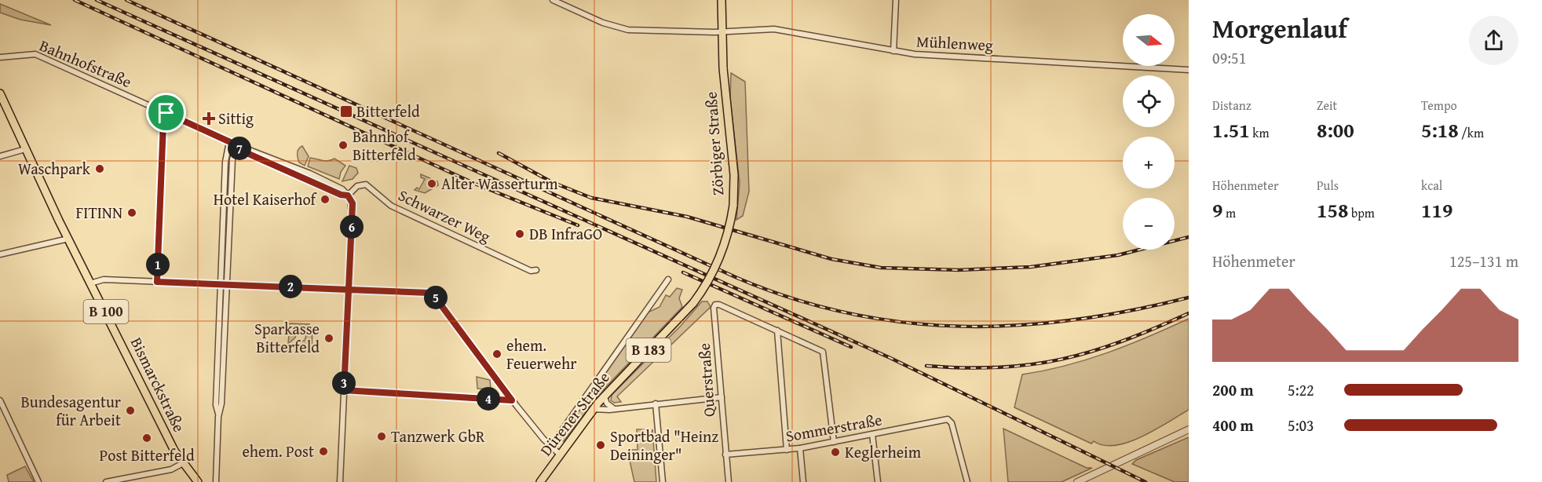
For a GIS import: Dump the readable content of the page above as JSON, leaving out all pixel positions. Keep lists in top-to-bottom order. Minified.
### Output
{"streets":{"main road":["Zörbiger Straße","B 100","B 183","Bismarckstraße","Dürener Straße"],"street":["Mühlenweg","Bahnhofstraße","Schwarzer Weg","Querstraße","Sommerstraße"]},"crossings":[["Mühlenweg","Zörbiger Straße"],["Bahnhofstraße","Schwarzer Weg"],["Zörbiger Straße","Dürener Straße"],["Querstraße","Sommerstraße"]],"places":{"transit":["Bitterfeld"],"health":["Sittig"],"other":["Bahnhof Bitterfeld","Waschpark","Alter Wasserturm","Hotel Kaiserhof","FITINN","DB InfraGO","Sparkasse Bitterfeld","ehem. Feuerwehr","Bundesagentur für Arbeit","Tanzwerk GbR","Post Bitterfeld","Sportbad \"Heinz Deininger\"","ehem. Post","Keglerheim"]},"north":"right","page":{"heading":["Morgenlauf","09:51"],"map_buttons":["+","−"],"stats":[["Distanz","1.51 km"],["Zeit","8:00"],["Tempo","5:18 /km"],["Höhenmeter","9 m"],["Puls","158 bpm"],["kcal","119"]],"pins":["7","6","1","2","5","3","4"],"chart":["Höhenmeter","125–131 m"],"list":[{"name":"200 m","note":"5:22"},{"name":"400 m","note":"5:03"}]}}
